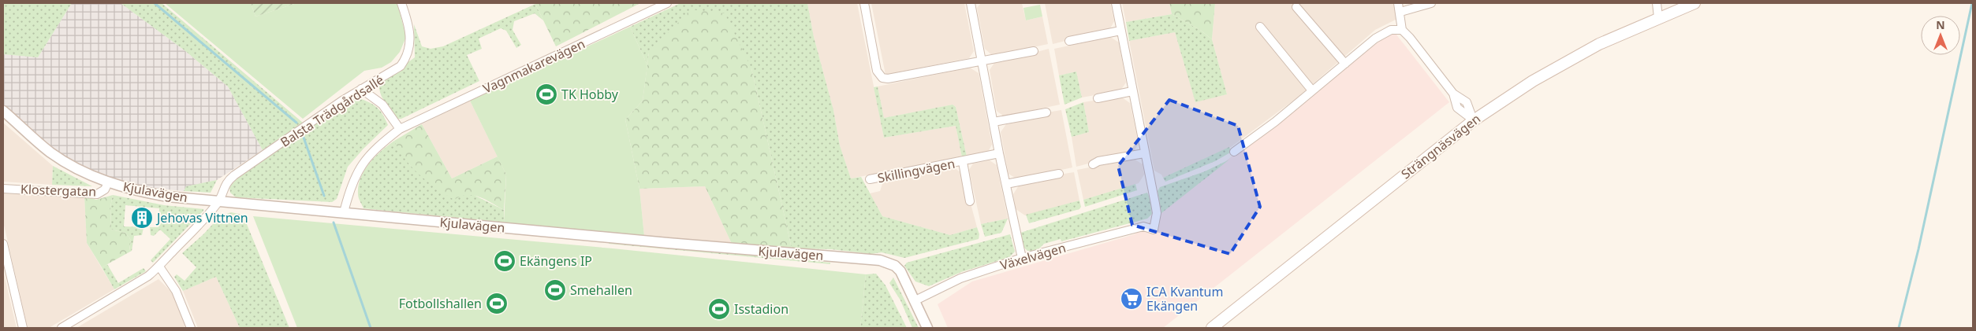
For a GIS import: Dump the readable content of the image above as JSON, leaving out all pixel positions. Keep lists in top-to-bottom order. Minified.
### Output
{"streets":{"main road":["Strängnäsvägen"],"street":["Vagnmakarevägen","Balsta Trädgårdsallé","Skillingvägen","Klostergatan","Kjulavägen","Växelvägen"]},"crossings":[["Vagnmakarevägen","Kjulavägen"],["Balsta Trädgårdsallé","Kjulavägen"],["Klostergatan","Kjulavägen"],["Kjulavägen","Växelvägen"]],"places":{"sports":["TK Hobby","Ekängens IP","Smehallen","Fotbollshallen","Isstadion"],"building":["Jehovas Vittnen"],"supermarket":["ICA Kvantum Ekängen"]},"north":"top"}
